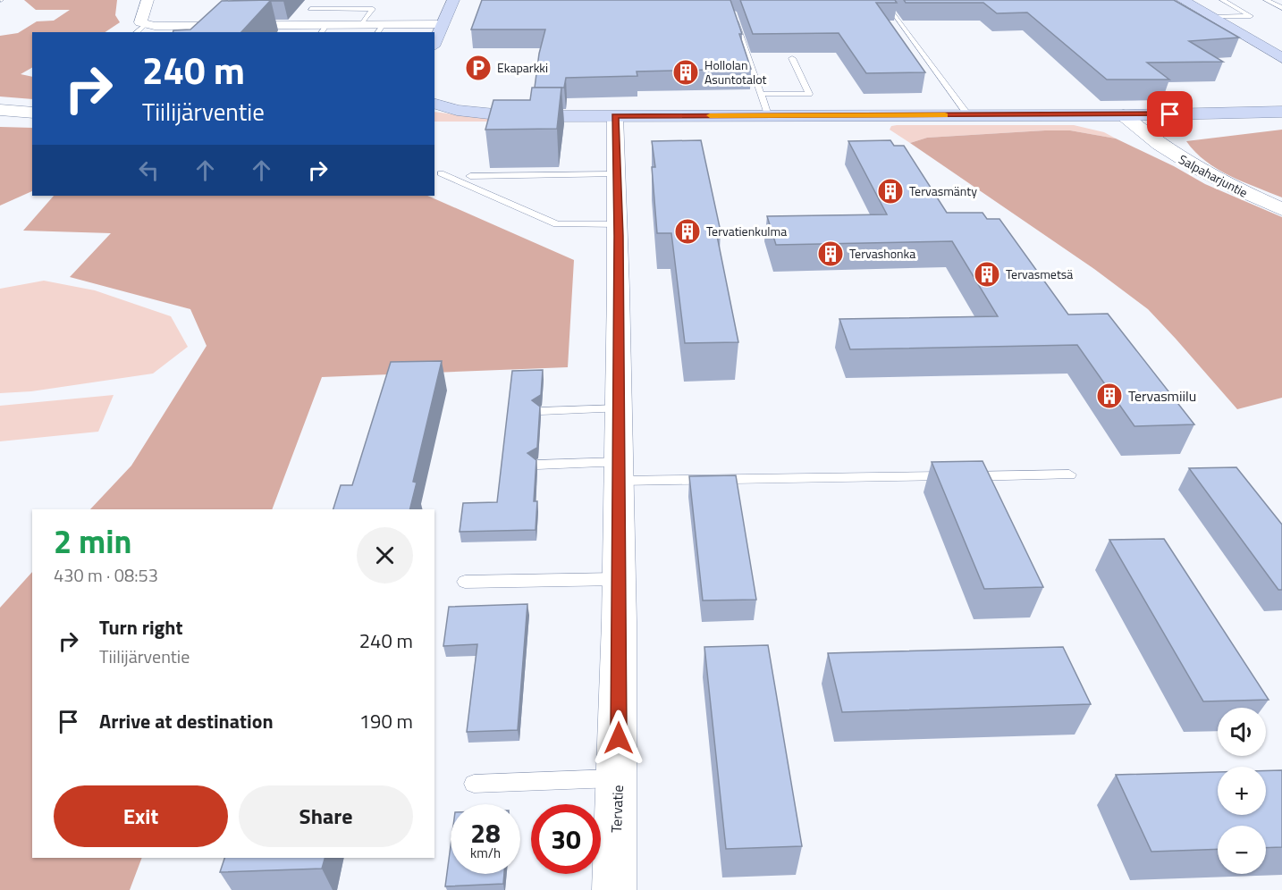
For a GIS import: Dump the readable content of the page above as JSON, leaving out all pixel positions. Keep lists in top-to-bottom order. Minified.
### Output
{"streets":{"street":["Salpaharjuntie","Tervatie"]},"places":{"parking":["Ekaparkki"],"building":["Hollolan Asuntotalot","Tervasmänty","Tervatienkulma","Tervashonka","Tervasmetsä","Tervasmiilu"]},"page":{"turn":["240 m","Tiilijärventie"],"heading":["2 min","430 m · 08:53"],"list":[{"name":"Turn right","note":"Tiilijärventie","value":"240 m"},{"name":"Arrive at destination","value":"190 m"}],"map_buttons":["+","−"],"buttons":["Exit","Share"],"speed":"28 km/h","limit":"30"}}
